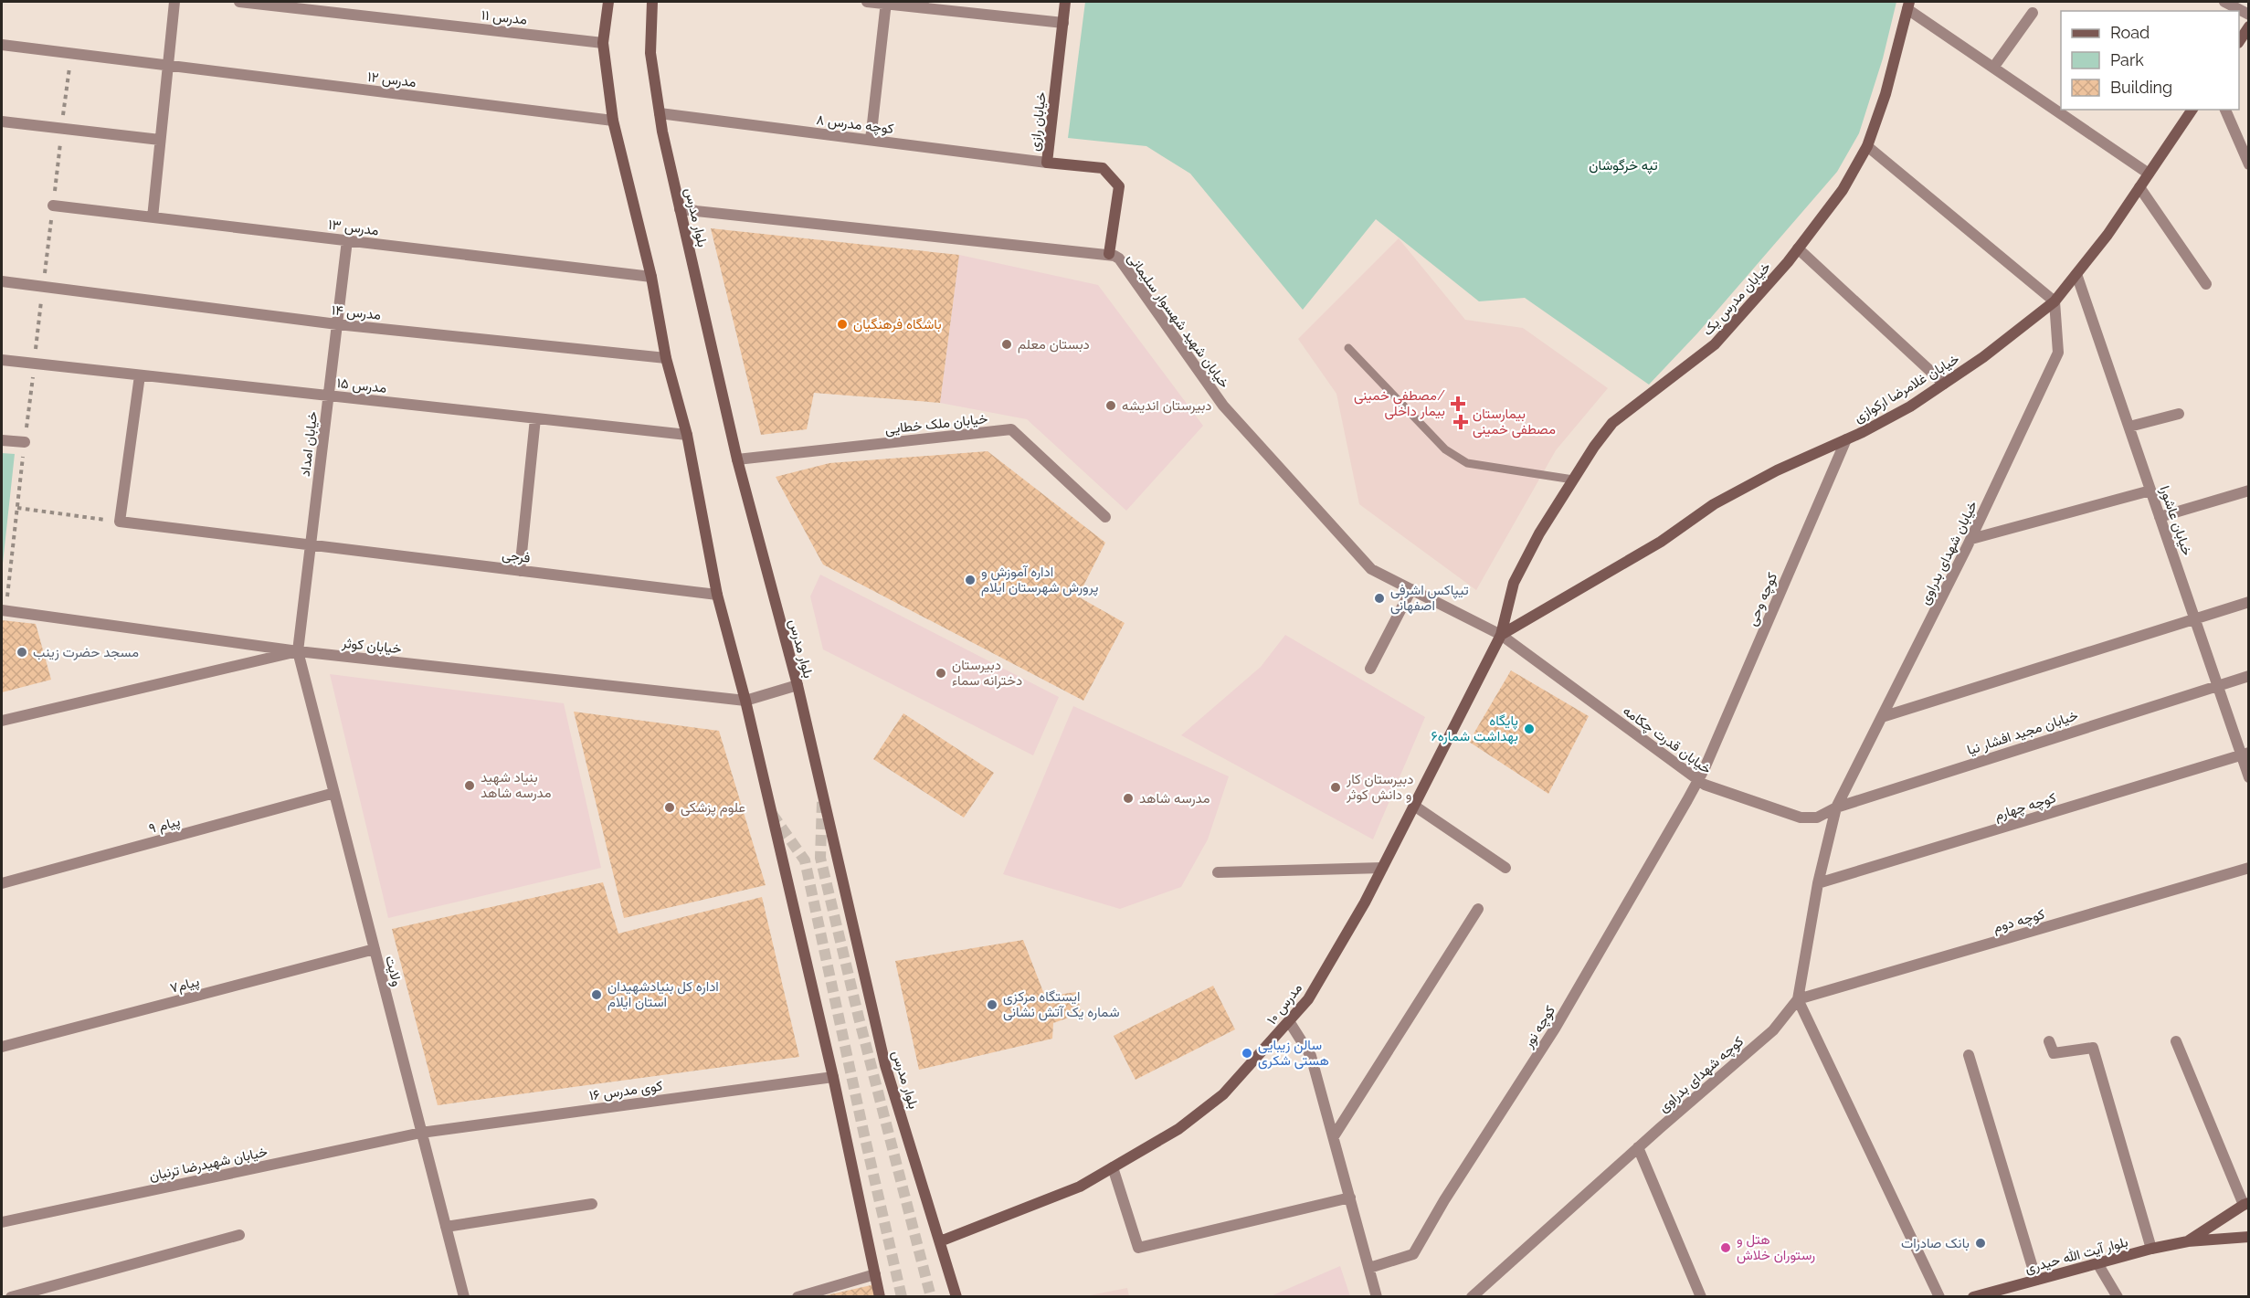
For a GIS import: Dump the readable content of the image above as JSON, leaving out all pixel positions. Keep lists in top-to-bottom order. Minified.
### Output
{"streets":{"main road":["خیابان رازی","بلوار مدرس","خیابان مدرس یک","خیابان غلامرضا ارکوازی","مدرس ۱۰","بلوار آیت الله حیدری"],"street":["مدرس ۱۱","مدرس ۱۲","کوچه مدرس ۸","مدرس ۱۳","مدرس ۱۴","خیابان شهید شهسوار سلیمانی","مدرس ۱۵","خیابان ملک خطایی","خیابان امداد","خیابان عاشورا","خیابان شهدای بدراوی","فرجی","کوچه وحی","خیابان کوثر","خیابان مجید افشار نیا","خیابان قدرت چکامه","کوچه چهارم","پیام ۹","کوچه دوم","ولایت","پیام۷","کوچه نور","کوچه شهدای بدراوی","کوی مدرس ۱۶","خیابان شهیدرضا ترنیان"]},"crossings":[["خیابان رازی","کوچه مدرس ۸"],["خیابان رازی","خیابان شهید شهسوار سلیمانی"],["کوچه مدرس ۸","بلوار مدرس"],["بلوار مدرس","خیابان شهید شهسوار سلیمانی"],["بلوار مدرس","خیابان ملک خطایی"],["بلوار مدرس","مدرس ۱۰"],["مدرس ۱۳","خیابان امداد"],["خیابان مدرس یک","خیابان شهید شهسوار سلیمانی"],["خیابان مدرس یک","خیابان غلامرضا ارکوازی"],["خیابان مدرس یک","خیابان قدرت چکامه"],["خیابان مدرس یک","مدرس ۱۰"],["مدرس ۱۴","خیابان امداد"],["خیابان شهید شهسوار سلیمانی","خیابان غلامرضا ارکوازی"],["خیابان شهید شهسوار سلیمانی","خیابان قدرت چکامه"],["خیابان شهید شهسوار سلیمانی","مدرس ۱۰"],["مدرس ۱۵","خیابان امداد"],["خیابان غلامرضا ارکوازی","خیابان عاشورا"],["خیابان غلامرضا ارکوازی","خیابان شهدای بدراوی"],["خیابان غلامرضا ارکوازی","کوچه وحی"],["خیابان غلامرضا ارکوازی","خیابان قدرت چکامه"],["خیابان غلامرضا ارکوازی","مدرس ۱۰"],["خیابان امداد","فرجی"],["خیابان امداد","خیابان کوثر"],["خیابان امداد","ولایت"],["خیابان عاشورا","خیابان مجید افشار نیا"],["خیابان عاشورا","کوچه چهارم"],["خیابان شهدای بدراوی","خیابان مجید افشار نیا"],["خیابان شهدای بدراوی","خیابان قدرت چکامه"],["خیابان شهدای بدراوی","کوچه شهدای بدراوی"],["کوچه وحی","کوچه نور"],["خیابان کوثر","ولایت"],["خیابان مجید افشار نیا","خیابان قدرت چکامه"],["خیابان مجید افشار نیا","کوچه شهدای بدراوی"],["خیابان قدرت چکامه","مدرس ۱۰"],["خیابان قدرت چکامه","کوچه نور"],["خیابان قدرت چکامه","کوچه شهدای بدراوی"],["کوچه چهارم","کوچه شهدای بدراوی"],["پیام ۹","ولایت"],["کوچه دوم","کوچه شهدای بدراوی"],["ولایت","پیام۷"],["ولایت","کوی مدرس ۱۶"],["ولایت","خیابان شهیدرضا ترنیان"],["کوی مدرس ۱۶","خیابان شهیدرضا ترنیان"]],"parks":["تپه خرگوشان"],"places":{"other":["باشگاه فرهنگیان","دبستان معلم","دبیرستان اندیشه","اداره آموزش و پرورش شهرستان ایلام","تیپاکس اشرفی اصفهانی","مسجد حضرت زینب","دبیرستان دخترانه سماء","پایگاه بهداشت شماره۶","بنیاد شهید مدرسه شاهد","دبیرستان کار و دانش کوثر","مدرسه شاهد","علوم پزشکی","اداره کل بنیادشهیدان استان ایلام","ایستگاه مرکزی شماره یک آتش نشانی","سالن زیبایی هستی شکری","بانک صادرات","هتل و رستوران خلاش"],"health":["مصطفی خمینی/ بیمار داخلی","بیمارستان مصطفی خمینی"]},"legend":["Road","Park","Building"]}
